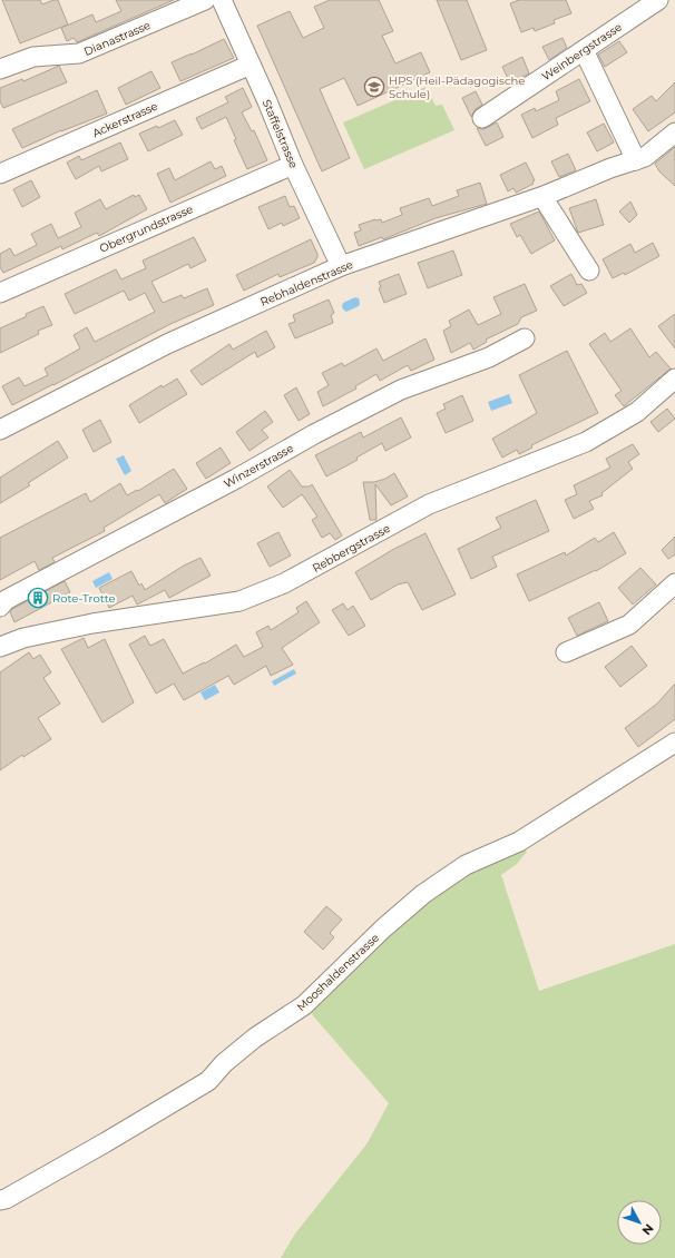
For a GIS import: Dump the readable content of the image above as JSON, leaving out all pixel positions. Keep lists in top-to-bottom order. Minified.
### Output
{"streets":{"street":["Dianastrasse","Weinbergstrasse","Ackerstrasse","Staffelstrasse","Obergrundstrasse","Rebhaldenstrasse","Winzerstrasse","Rebbergstrasse","Mooshaldenstrasse"]},"crossings":[["Ackerstrasse","Staffelstrasse"],["Staffelstrasse","Obergrundstrasse"],["Staffelstrasse","Rebhaldenstrasse"]],"places":{"school or university":["HPS (Heil-Pädagogische Schule)"],"building":["Rote-Trotte"]},"north":"bottom right"}
